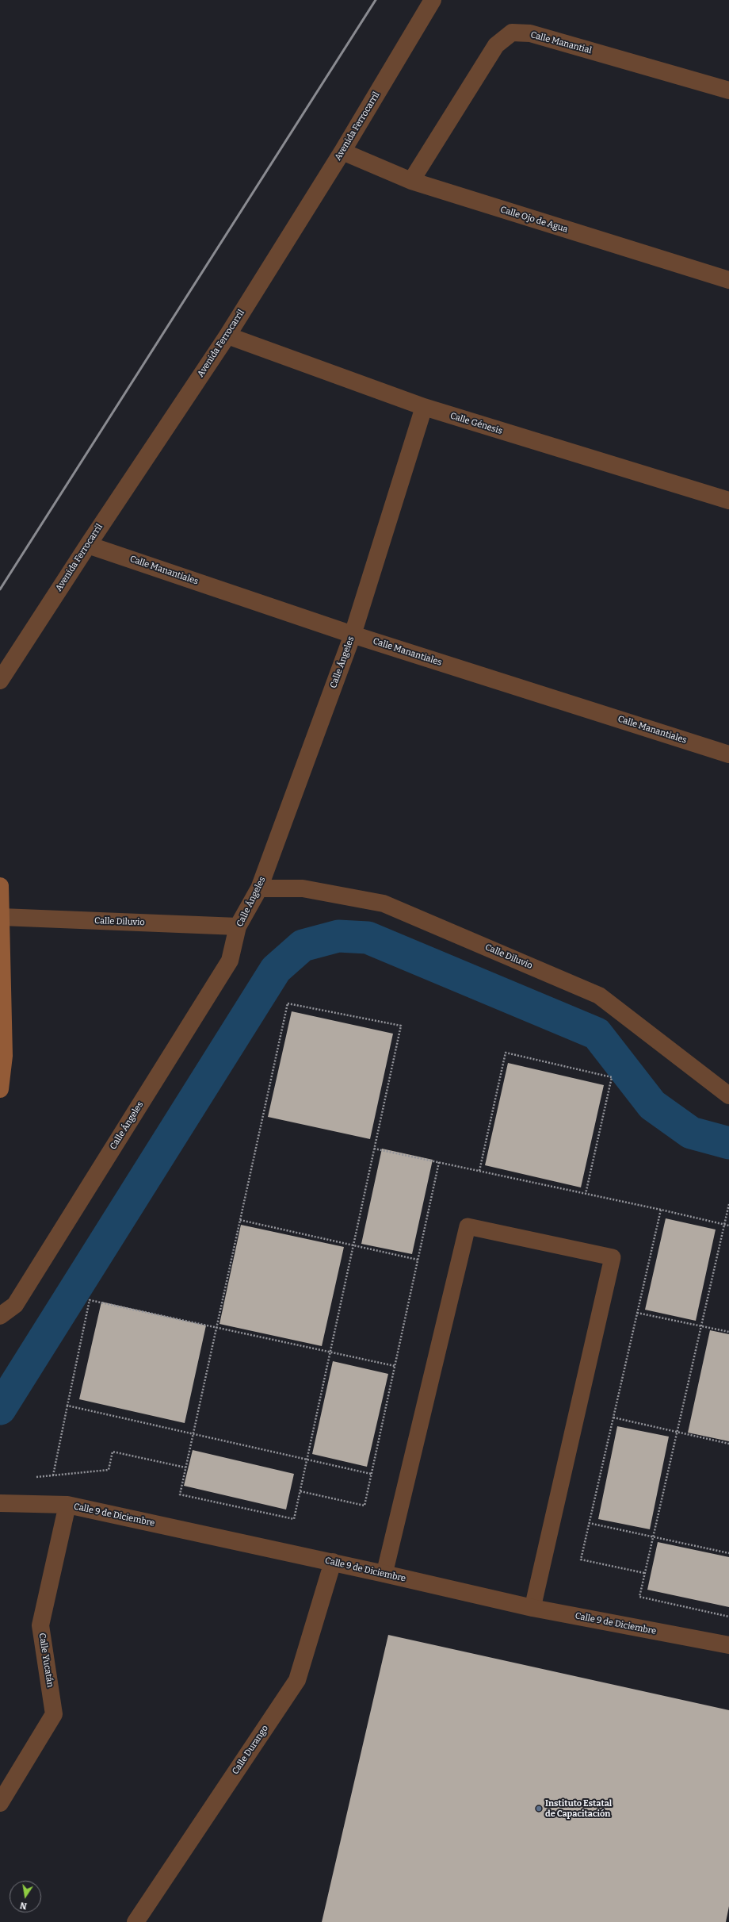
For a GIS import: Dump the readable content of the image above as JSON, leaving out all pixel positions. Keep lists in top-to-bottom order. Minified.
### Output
{"streets":{"street":["Calle Manantial","Avenida Ferrocarril","Calle Ojo de Agua","Calle Génesis","Calle Manantiales","Calle Ángeles","Calle Diluvio","Calle 9 de Diciembre","Calle Yucatán","Calle Durango"]},"crossings":[["Calle Manantial","Calle Ojo de Agua"],["Avenida Ferrocarril","Calle Ojo de Agua"],["Avenida Ferrocarril","Calle Génesis"],["Avenida Ferrocarril","Calle Manantiales"],["Calle Génesis","Calle Ángeles"],["Calle Manantiales","Calle Ángeles"],["Calle Ángeles","Calle Diluvio"],["Calle 9 de Diciembre","Calle Yucatán"],["Calle 9 de Diciembre","Calle Durango"]],"places":["Instituto Estatal de Capacitación"],"north":"bottom"}
